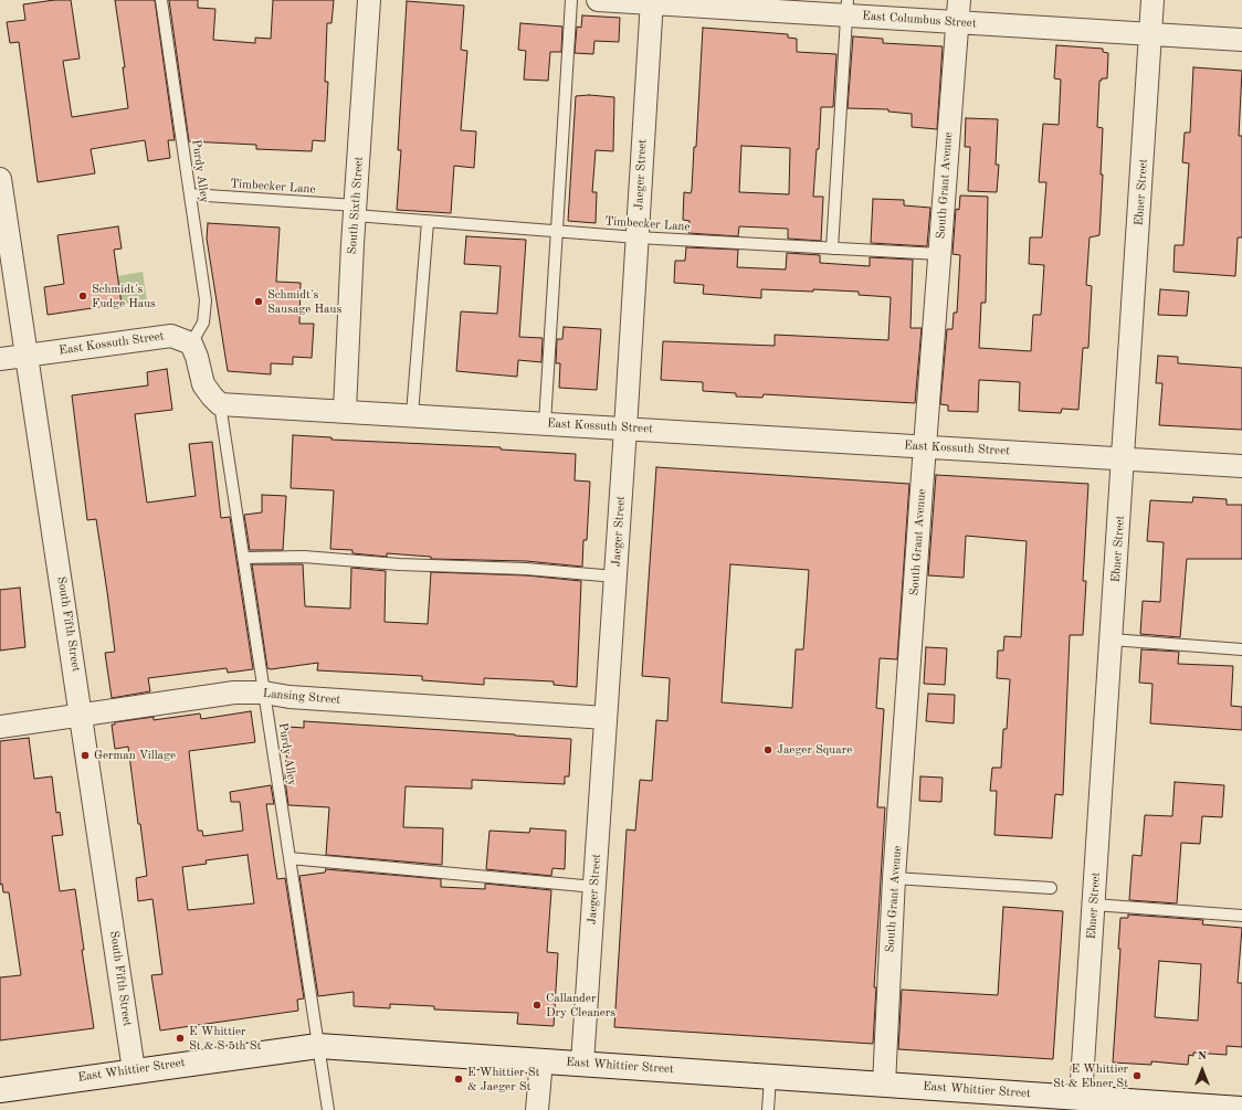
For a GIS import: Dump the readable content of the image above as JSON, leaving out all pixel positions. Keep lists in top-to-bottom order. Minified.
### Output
{"streets":{"street":["East Columbus Street","Jaeger Street","South Grant Avenue","Ebner Street","South Sixth Street","East Kossuth Street","South Fifth Street","Lansing Street","East Whittier Street"],"lane":["Purdy Alley","Timbecker Lane"]},"crossings":[["East Columbus Street","Jaeger Street"],["East Columbus Street","South Grant Avenue"],["East Columbus Street","Ebner Street"],["Purdy Alley","Timbecker Lane"],["Purdy Alley","East Kossuth Street"],["Purdy Alley","Lansing Street"],["Purdy Alley","East Whittier Street"],["Jaeger Street","Timbecker Lane"],["Jaeger Street","East Kossuth Street"],["Jaeger Street","Lansing Street"],["Jaeger Street","East Whittier Street"],["South Grant Avenue","Timbecker Lane"],["South Grant Avenue","East Kossuth Street"],["South Grant Avenue","East Whittier Street"],["Timbecker Lane","South Sixth Street"],["Ebner Street","East Kossuth Street"],["Ebner Street","East Whittier Street"],["South Sixth Street","East Kossuth Street"],["East Kossuth Street","South Fifth Street"],["South Fifth Street","Lansing Street"],["South Fifth Street","East Whittier Street"]],"places":["Schmidt's Fudge Haus","Schmidt's Sausage Haus","Jaeger Square","German Village","Callander Dry Cleaners","E Whittier St & S 5th St","E Whittier St & Ebner St","E Whittier St & Jaeger St"],"north":"top"}
